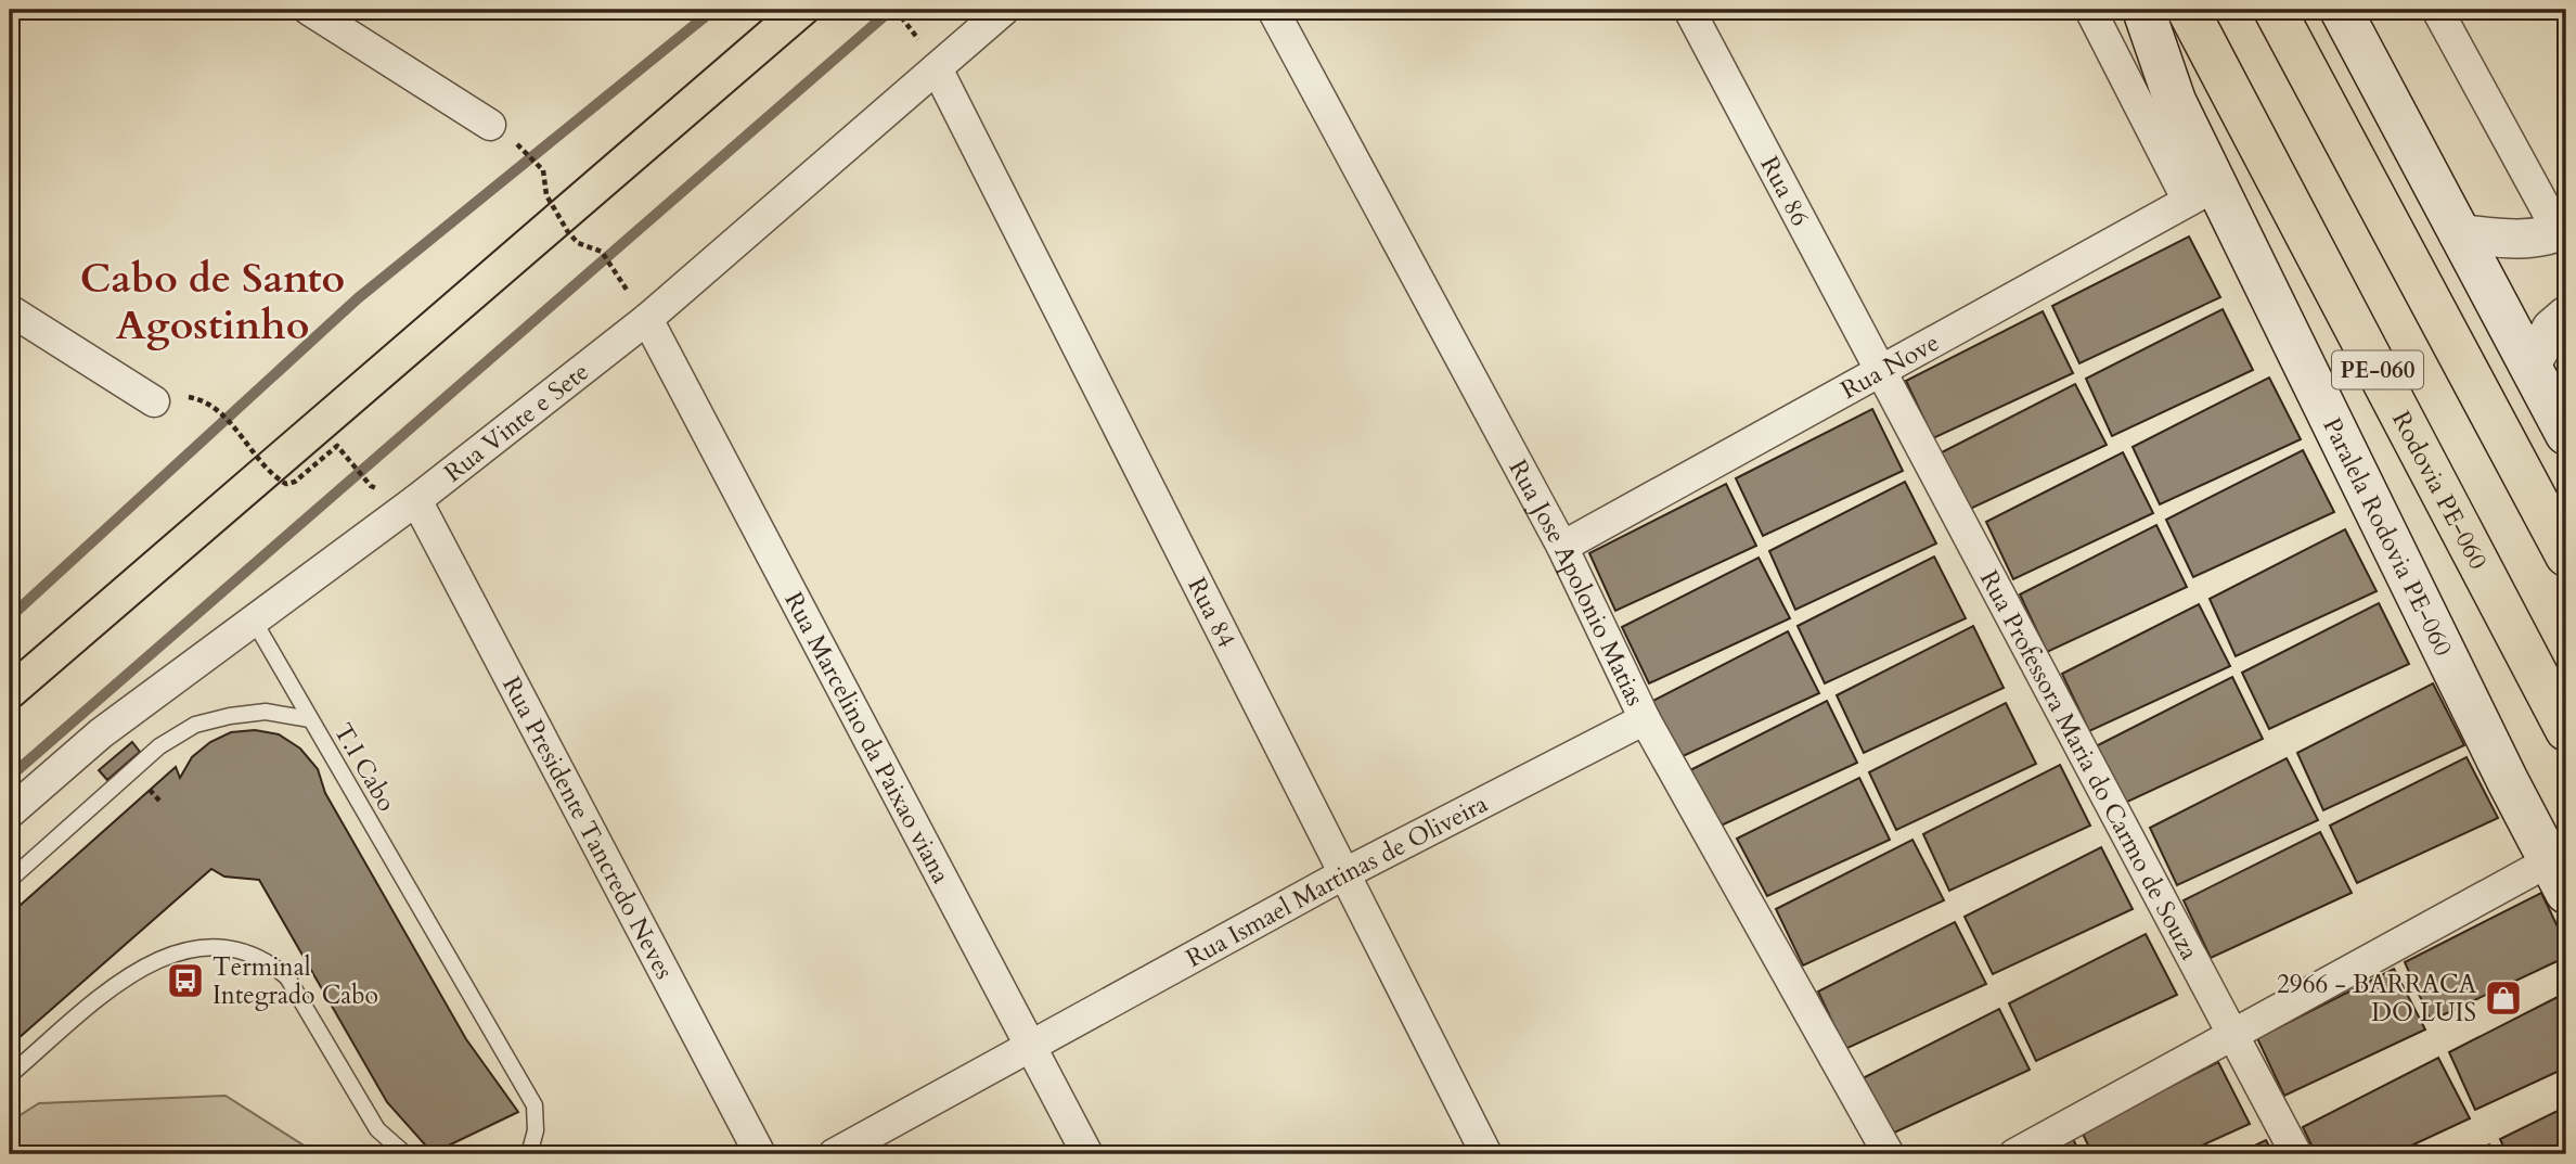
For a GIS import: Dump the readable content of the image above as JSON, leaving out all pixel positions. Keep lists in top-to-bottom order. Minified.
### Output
{"streets":{"highway":["PE-060","Rodovia PE-060"],"main road":["Paralela Rodovia PE-060"],"street":["Rua 86","Rua Nove","Rua Vinte e Sete","Rua Jose Apolonio Matias","Rua 84","Rua Marcelino da Paixao viana","Rua Professora Maria do Carmo de Souza","Rua Presidente Tancredo Neves","Rua Ismael Martinas de Oliveira"],"lane":["T.I Cabo"]},"crossings":[["Rua 86","Rua Nove"],["Rua 86","Rua Professora Maria do Carmo de Souza"],["Rua Nove","Paralela Rodovia PE-060"],["Rua Nove","Rua Jose Apolonio Matias"],["Rua Nove","Rua Professora Maria do Carmo de Souza"],["Rua Vinte e Sete","Rua 84"],["Rua Vinte e Sete","Rua Marcelino da Paixao viana"],["Rua Vinte e Sete","Rua Presidente Tancredo Neves"],["Rua Jose Apolonio Matias","Rua Ismael Martinas de Oliveira"],["Rua 84","Rua Ismael Martinas de Oliveira"],["Rua Marcelino da Paixao viana","Rua Ismael Martinas de Oliveira"]],"districts":["Cabo de Santo Agostinho"],"places":{"bus stop":["Terminal Integrado Cabo"],"shop":["2966 - BARRACA DO LUIS"]}}
